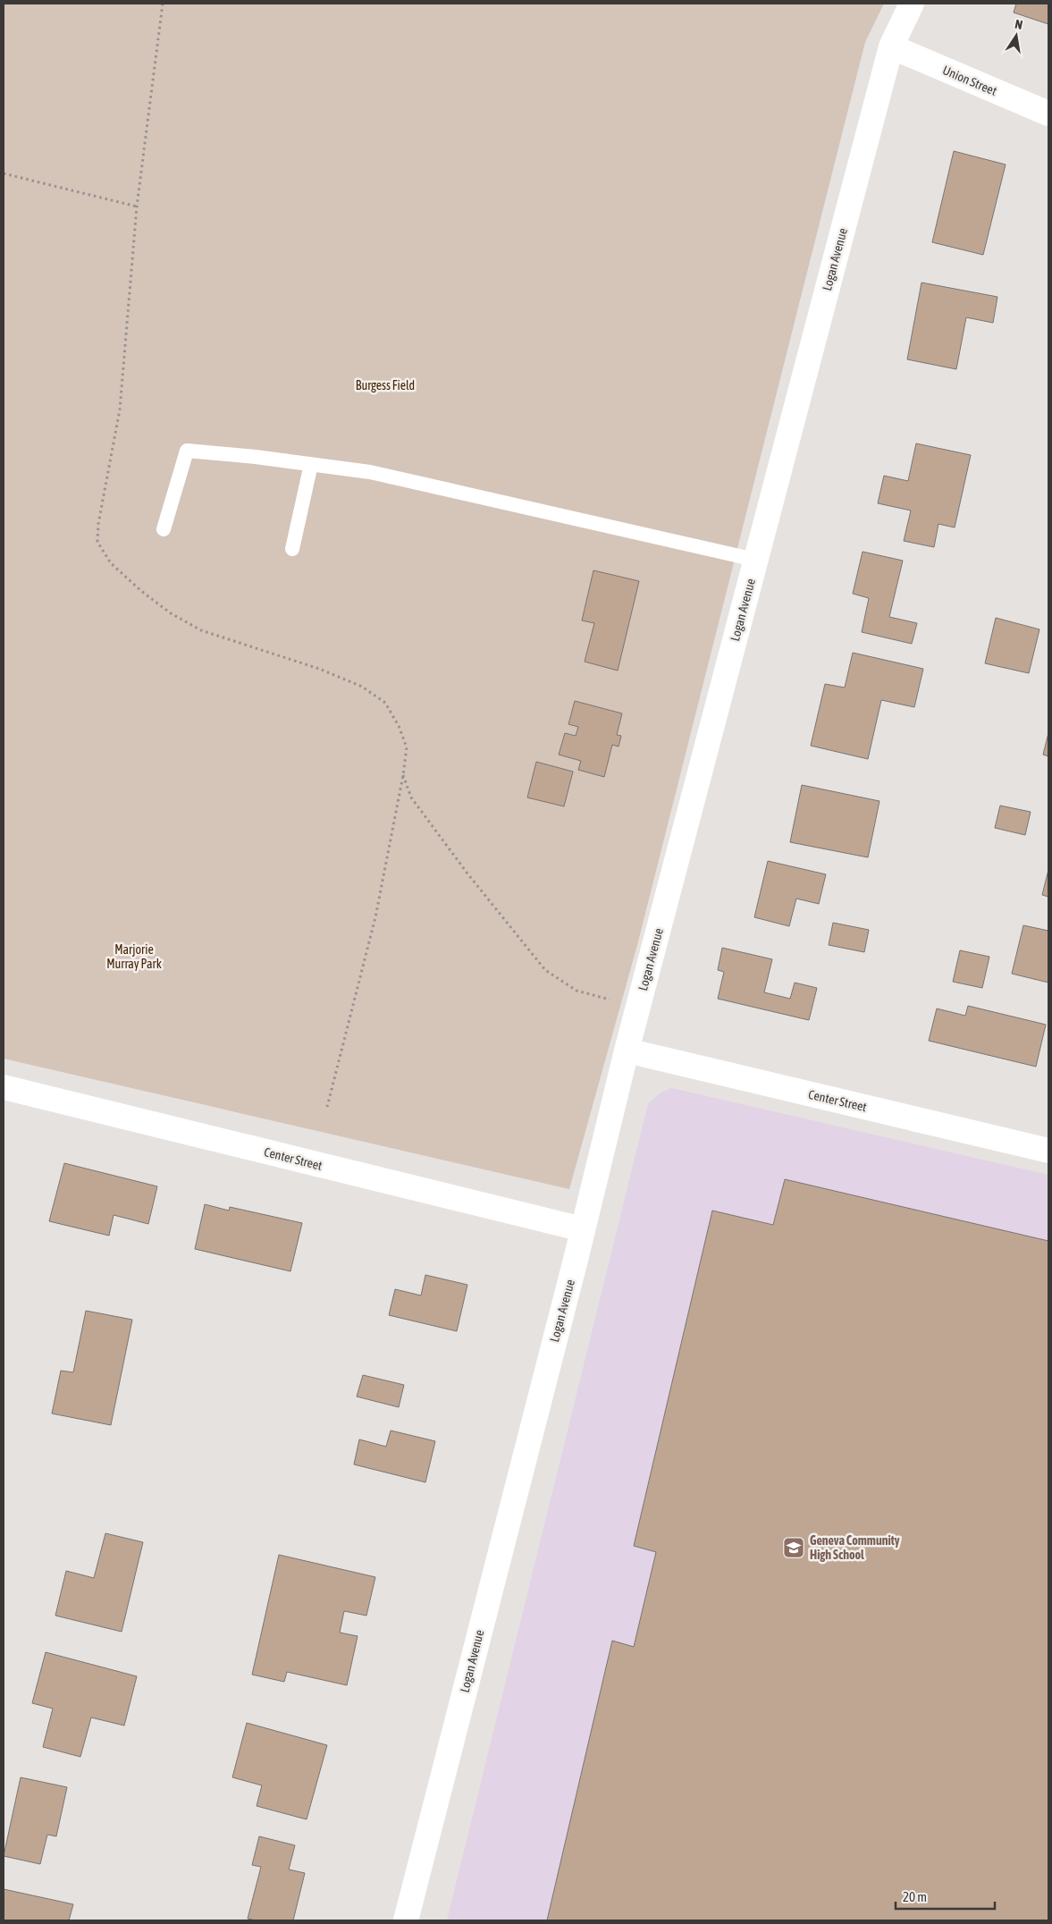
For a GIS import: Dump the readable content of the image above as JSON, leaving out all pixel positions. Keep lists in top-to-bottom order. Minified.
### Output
{"streets":{"street":["Union Street","Logan Avenue","Center Street"]},"crossings":[["Union Street","Logan Avenue"],["Logan Avenue","Center Street"]],"parks":["Burgess Field","Marjorie Murray Park"],"places":{"school or university":["Geneva Community High School"]},"scale_bar":"20 m","north":"top"}
